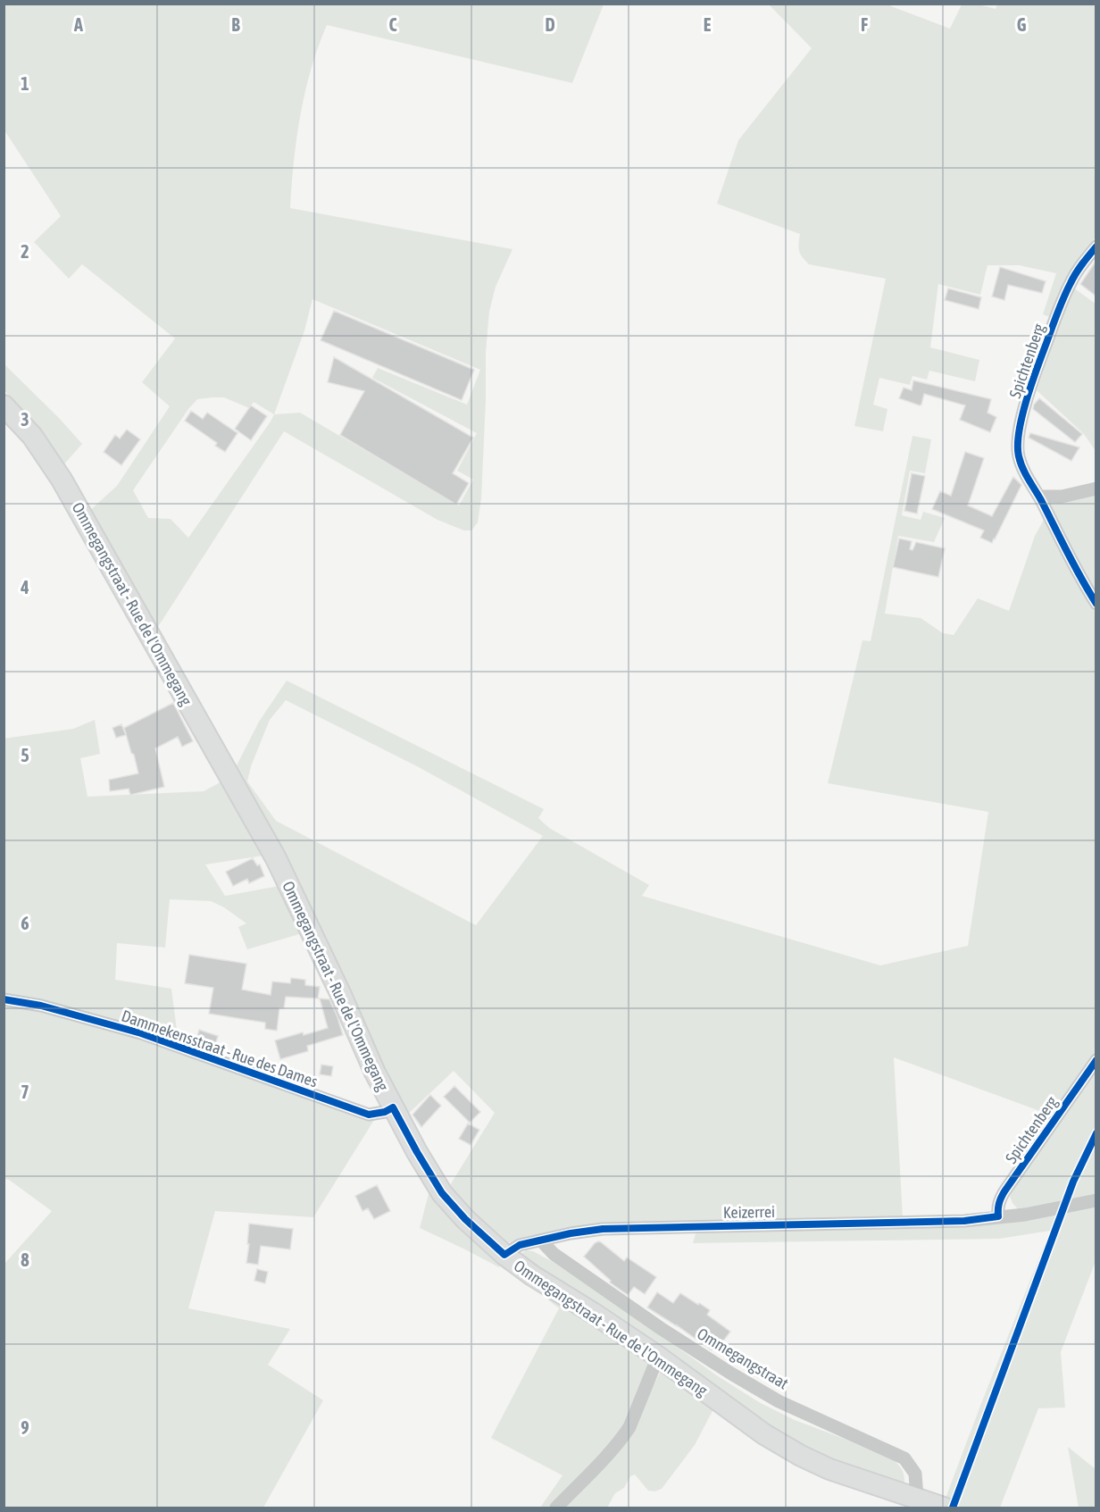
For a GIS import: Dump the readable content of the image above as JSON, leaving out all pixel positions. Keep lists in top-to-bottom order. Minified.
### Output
{"streets":{"main road":["Ommegangstraat - Rue de l'Ommegang"],"street":["Spichtenberg","Dammekensstraat - Rue des Dames","Keizerrei","Ommegangstraat"]},"crossings":[["Spichtenberg","Keizerrei"],["Ommegangstraat - Rue de l'Ommegang","Dammekensstraat - Rue des Dames"],["Ommegangstraat - Rue de l'Ommegang","Keizerrei"],["Ommegangstraat - Rue de l'Ommegang","Ommegangstraat"],["Keizerrei","Ommegangstraat"]],"grid":{"columns":["A","B","C","D","E","F","G"],"rows":["1","2","3","4","5","6","7","8","9"]}}
